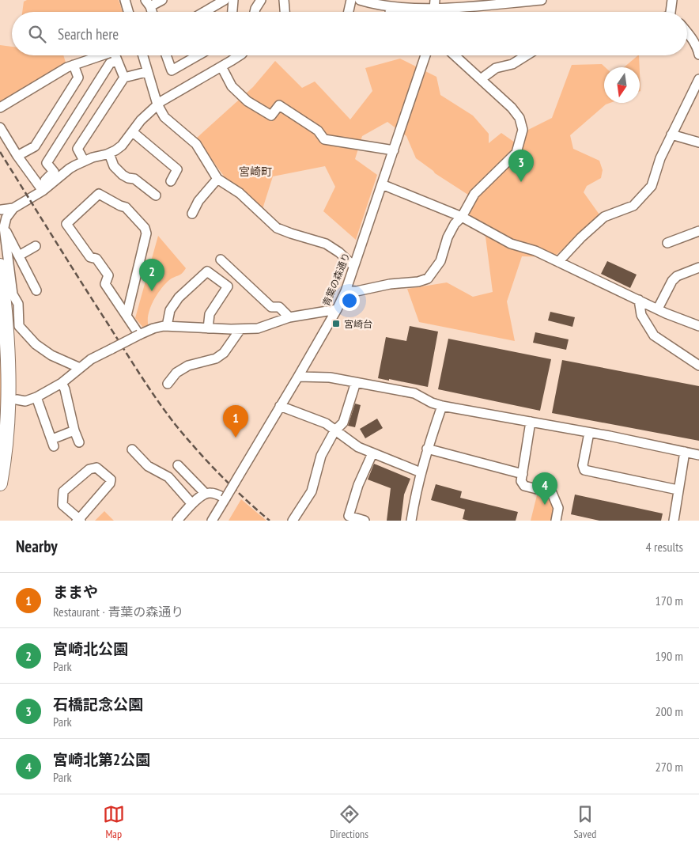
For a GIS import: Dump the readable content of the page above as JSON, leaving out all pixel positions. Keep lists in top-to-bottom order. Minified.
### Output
{"streets":{"street":["青葉の森通り"]},"districts":["宮崎町"],"places":{"transit":["宮崎台"]},"north":"bottom","page":{"search":"Search here","pins":["3","2","1","4"],"heading":["Nearby","4 results"],"list":[{"mark":"1","name":"ままや","note":"Restaurant · 青葉の森通り","value":"170 m"},{"mark":"2","name":"宮崎北公園","note":"Park","value":"190 m"},{"mark":"3","name":"石橋記念公園","note":"Park","value":"200 m"},{"mark":"4","name":"宮崎北第2公園","note":"Park","value":"270 m"}],"nav":["Map","Directions","Saved"]}}
